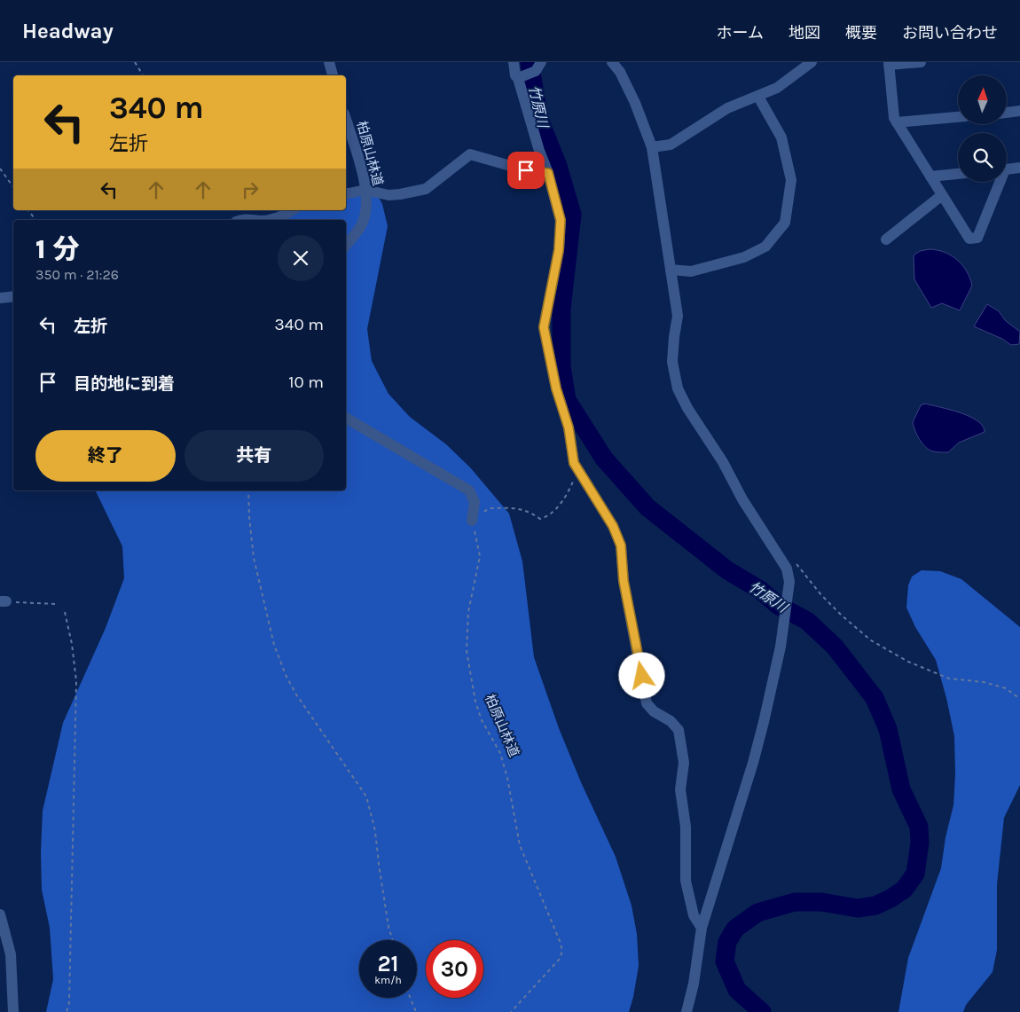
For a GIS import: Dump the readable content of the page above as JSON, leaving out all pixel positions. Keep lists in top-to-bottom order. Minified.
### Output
{"streets":{"street":["柏原山林道"]},"water":["竹原川"],"north":"top","page":{"header":"Headway","nav":["ホーム","地図","概要","お問い合わせ"],"turn":["340 m","左折"],"heading":["1 分","350 m · 21:26"],"list":[{"name":"左折","value":"340 m"},{"name":"目的地に到着","value":"10 m"}],"buttons":["終了","共有"],"speed":"21 km/h","limit":"30"}}
